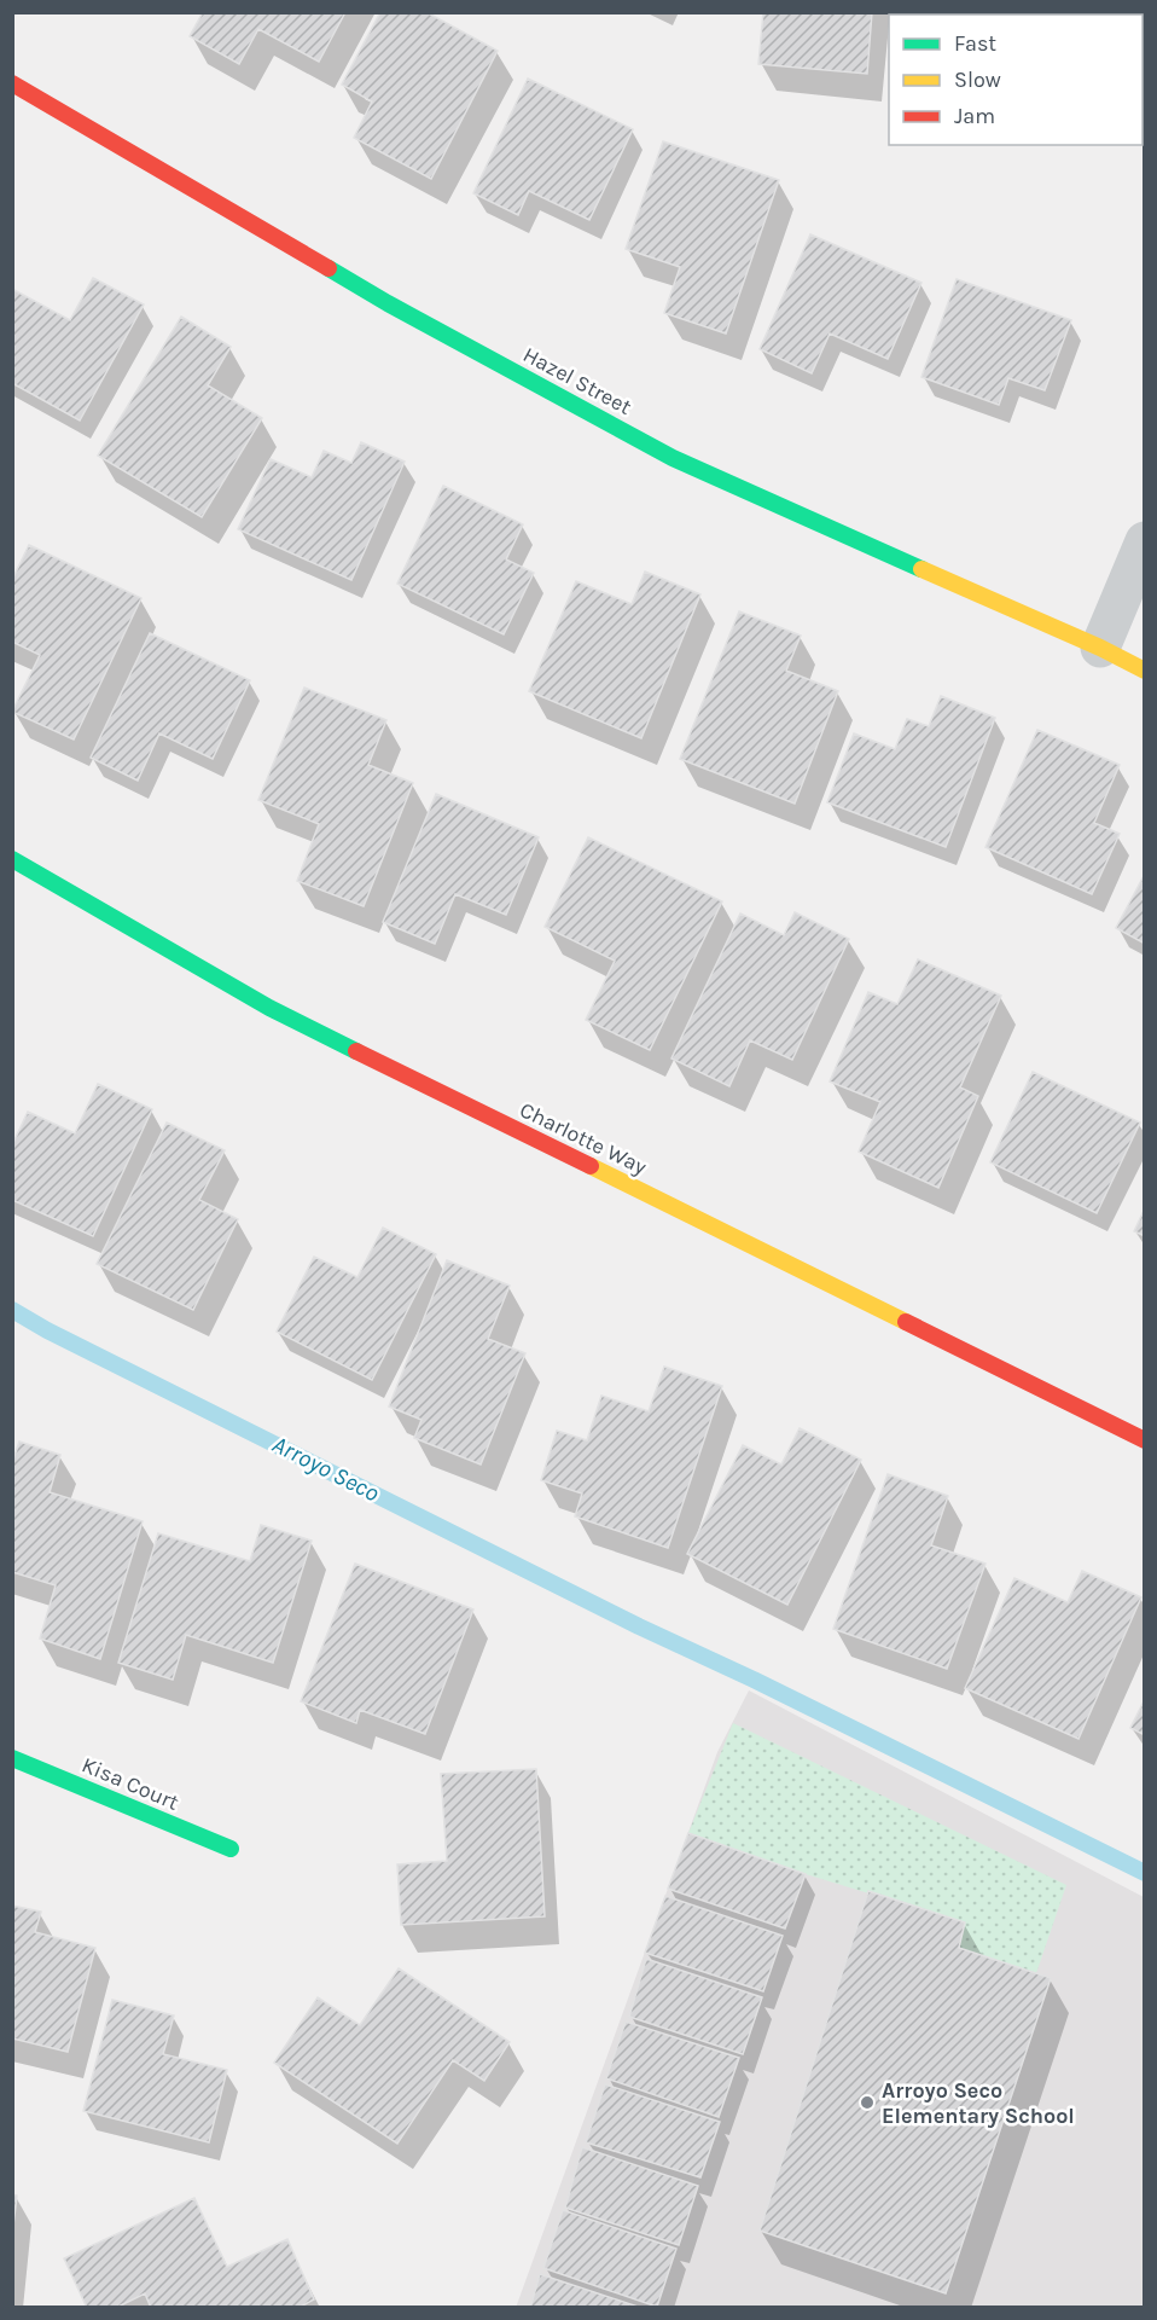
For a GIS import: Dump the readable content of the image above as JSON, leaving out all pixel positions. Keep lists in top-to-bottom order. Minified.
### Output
{"streets":{"street":["Hazel Street","Charlotte Way","Kisa Court"]},"water":["Arroyo Seco"],"places":["Arroyo Seco Elementary School"],"legend":["Fast","Slow","Jam"]}
